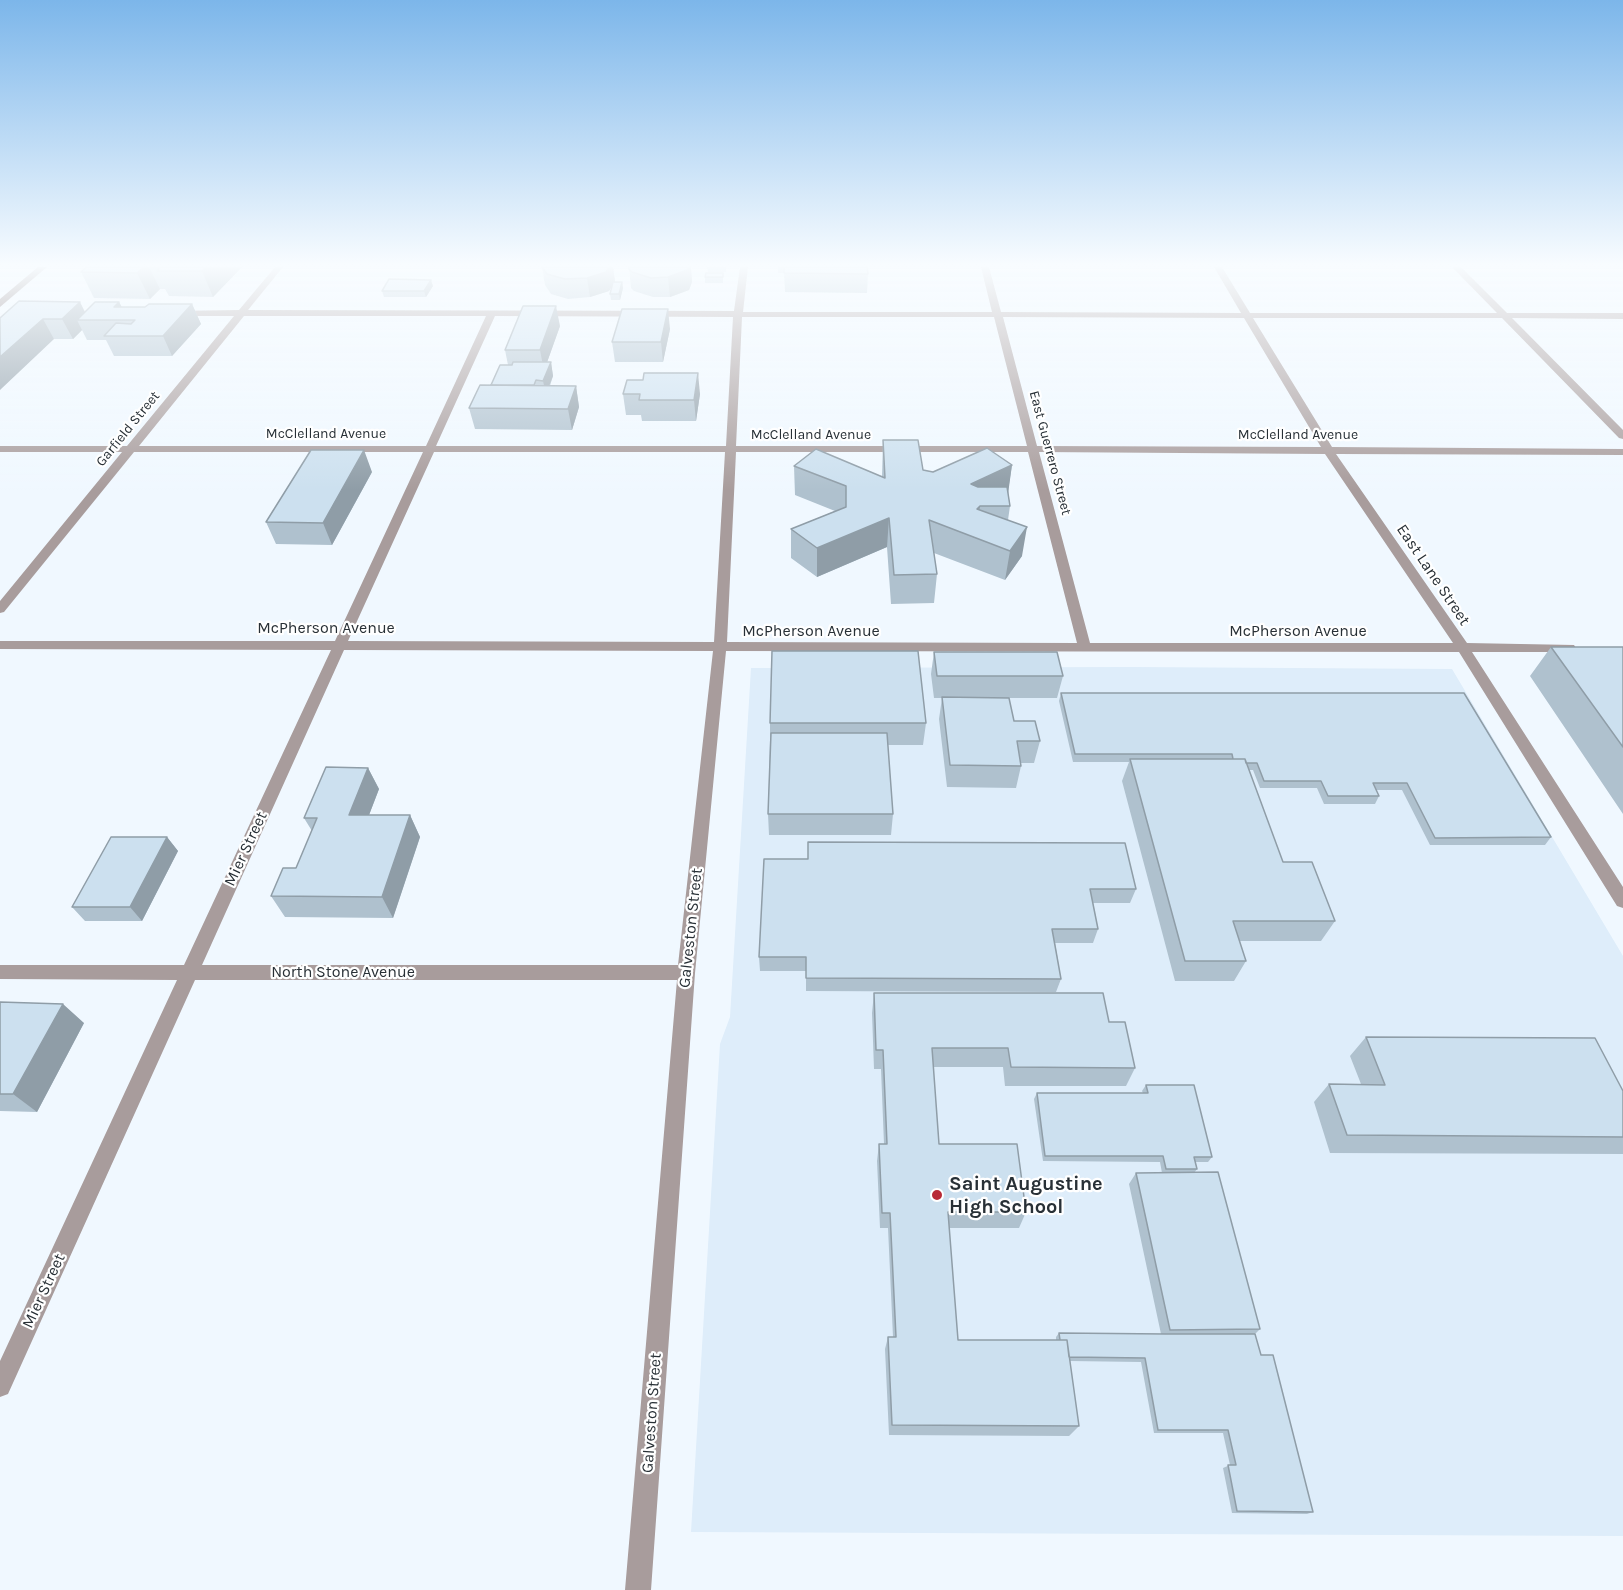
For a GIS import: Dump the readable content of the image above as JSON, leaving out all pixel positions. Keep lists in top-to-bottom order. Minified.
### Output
{"streets":{"street":["Garfield Street","McClelland Avenue","East Guerrero Street","East Lane Street","McPherson Avenue","Mier Street","Galveston Street","North Stone Avenue"]},"crossings":[["Garfield Street","McClelland Avenue"],["McClelland Avenue","East Guerrero Street"],["McClelland Avenue","East Lane Street"],["McClelland Avenue","Mier Street"],["McClelland Avenue","Galveston Street"],["East Guerrero Street","McPherson Avenue"],["East Lane Street","McPherson Avenue"],["McPherson Avenue","Mier Street"],["McPherson Avenue","Galveston Street"],["Mier Street","North Stone Avenue"],["Galveston Street","North Stone Avenue"]],"places":["Saint Augustine High School"]}
